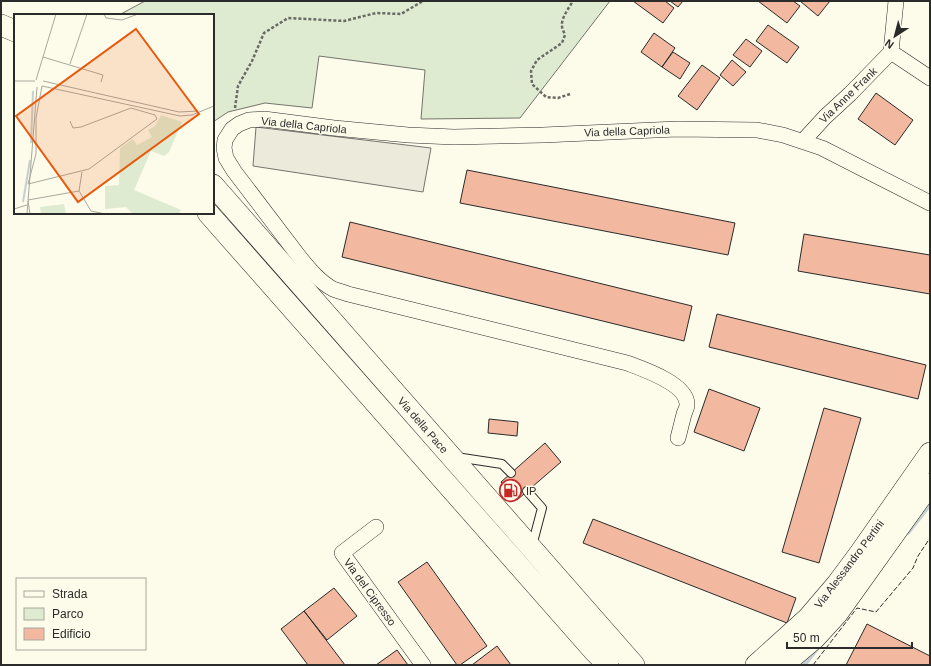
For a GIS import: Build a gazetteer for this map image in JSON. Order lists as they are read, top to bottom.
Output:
{
  "streets": {
    "street": [
      "Via Anne Frank",
      "Via della Capriola",
      "Via della Pace",
      "Via Alessandro Pertini",
      "Via del Cipresso"
    ]
  },
  "crossings": [
    ["Via Anne Frank", "Via della Capriola"]
  ],
  "places": {
    "fuel station": ["IP"]
  },
  "legend": ["Strada", "Parco", "Edificio"],
  "scale_bar": "50 m",
  "north": "bottom left"
}
